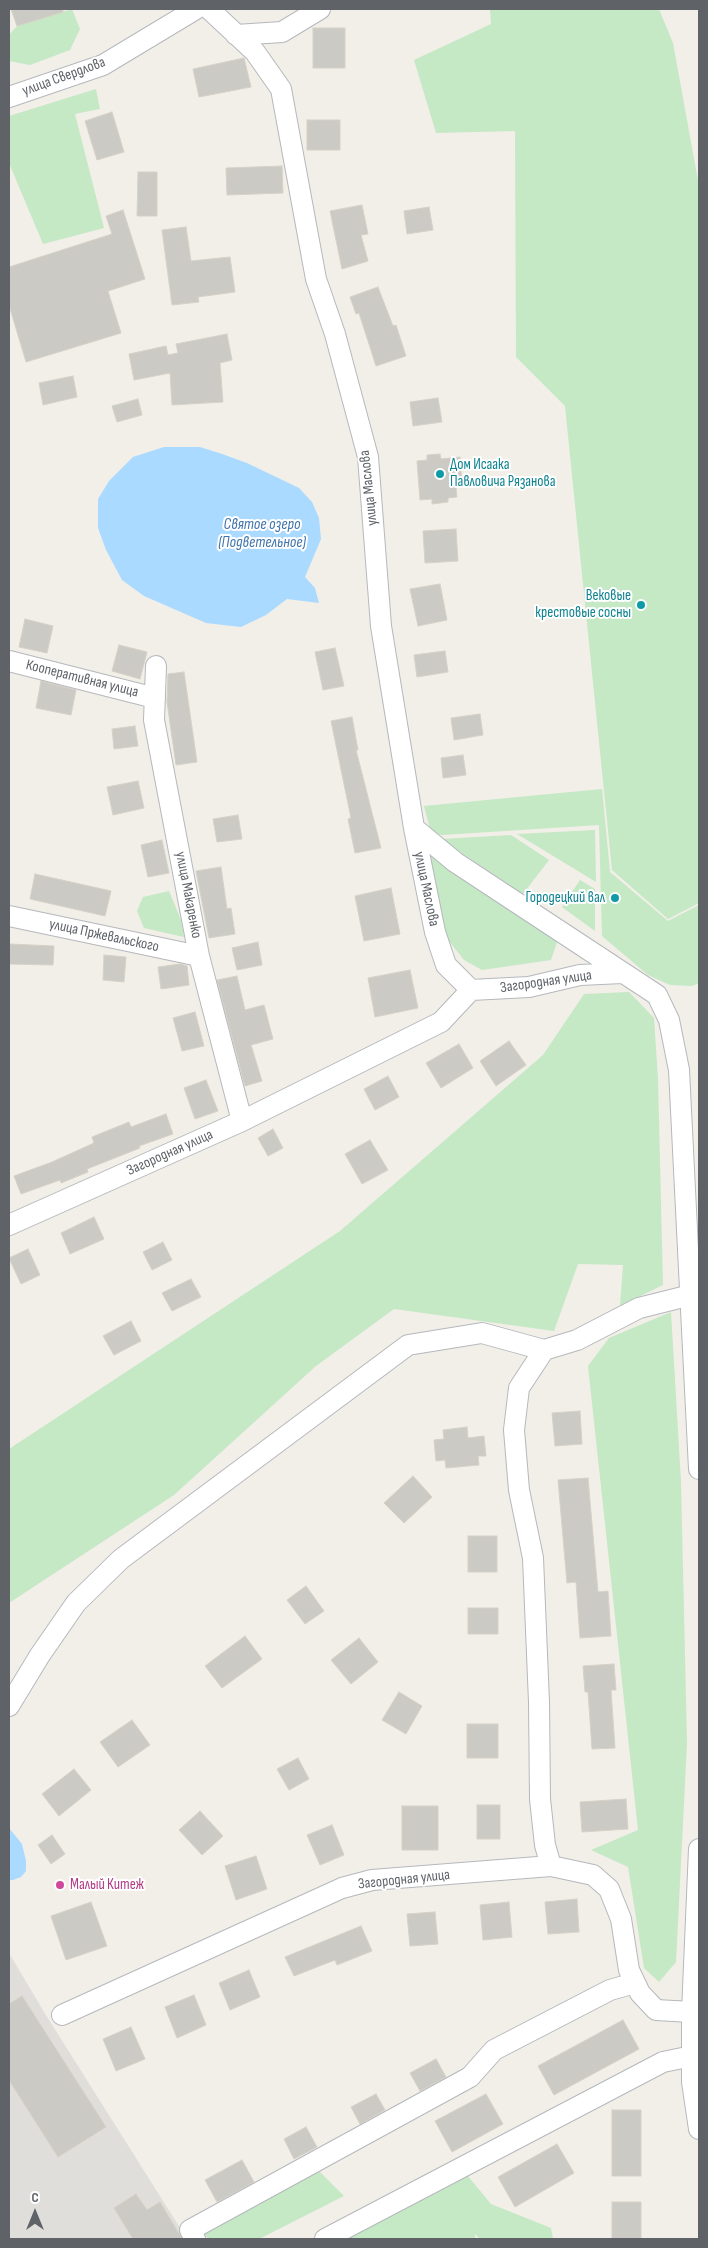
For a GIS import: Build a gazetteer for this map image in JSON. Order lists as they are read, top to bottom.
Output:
{
  "streets": {
    "street": [
      "улица Свердлова",
      "улица Маслова",
      "Кооперативная улица",
      "улица Макаренко",
      "улица Пржевальского",
      "Загородная улица"
    ]
  },
  "crossings": [
    ["улица Маслова", "Загородная улица"],
    ["Кооперативная улица", "улица Макаренко"],
    ["улица Макаренко", "улица Пржевальского"],
    ["улица Макаренко", "Загородная улица"]
  ],
  "water": ["Святое озеро (Подветельное)"],
  "places": [
    "Дом Исаака Павловича Рязанова",
    "Вековые крестовые сосны",
    "Городецкий вал",
    "Малый Китеж"
  ],
  "north": "top"
}
